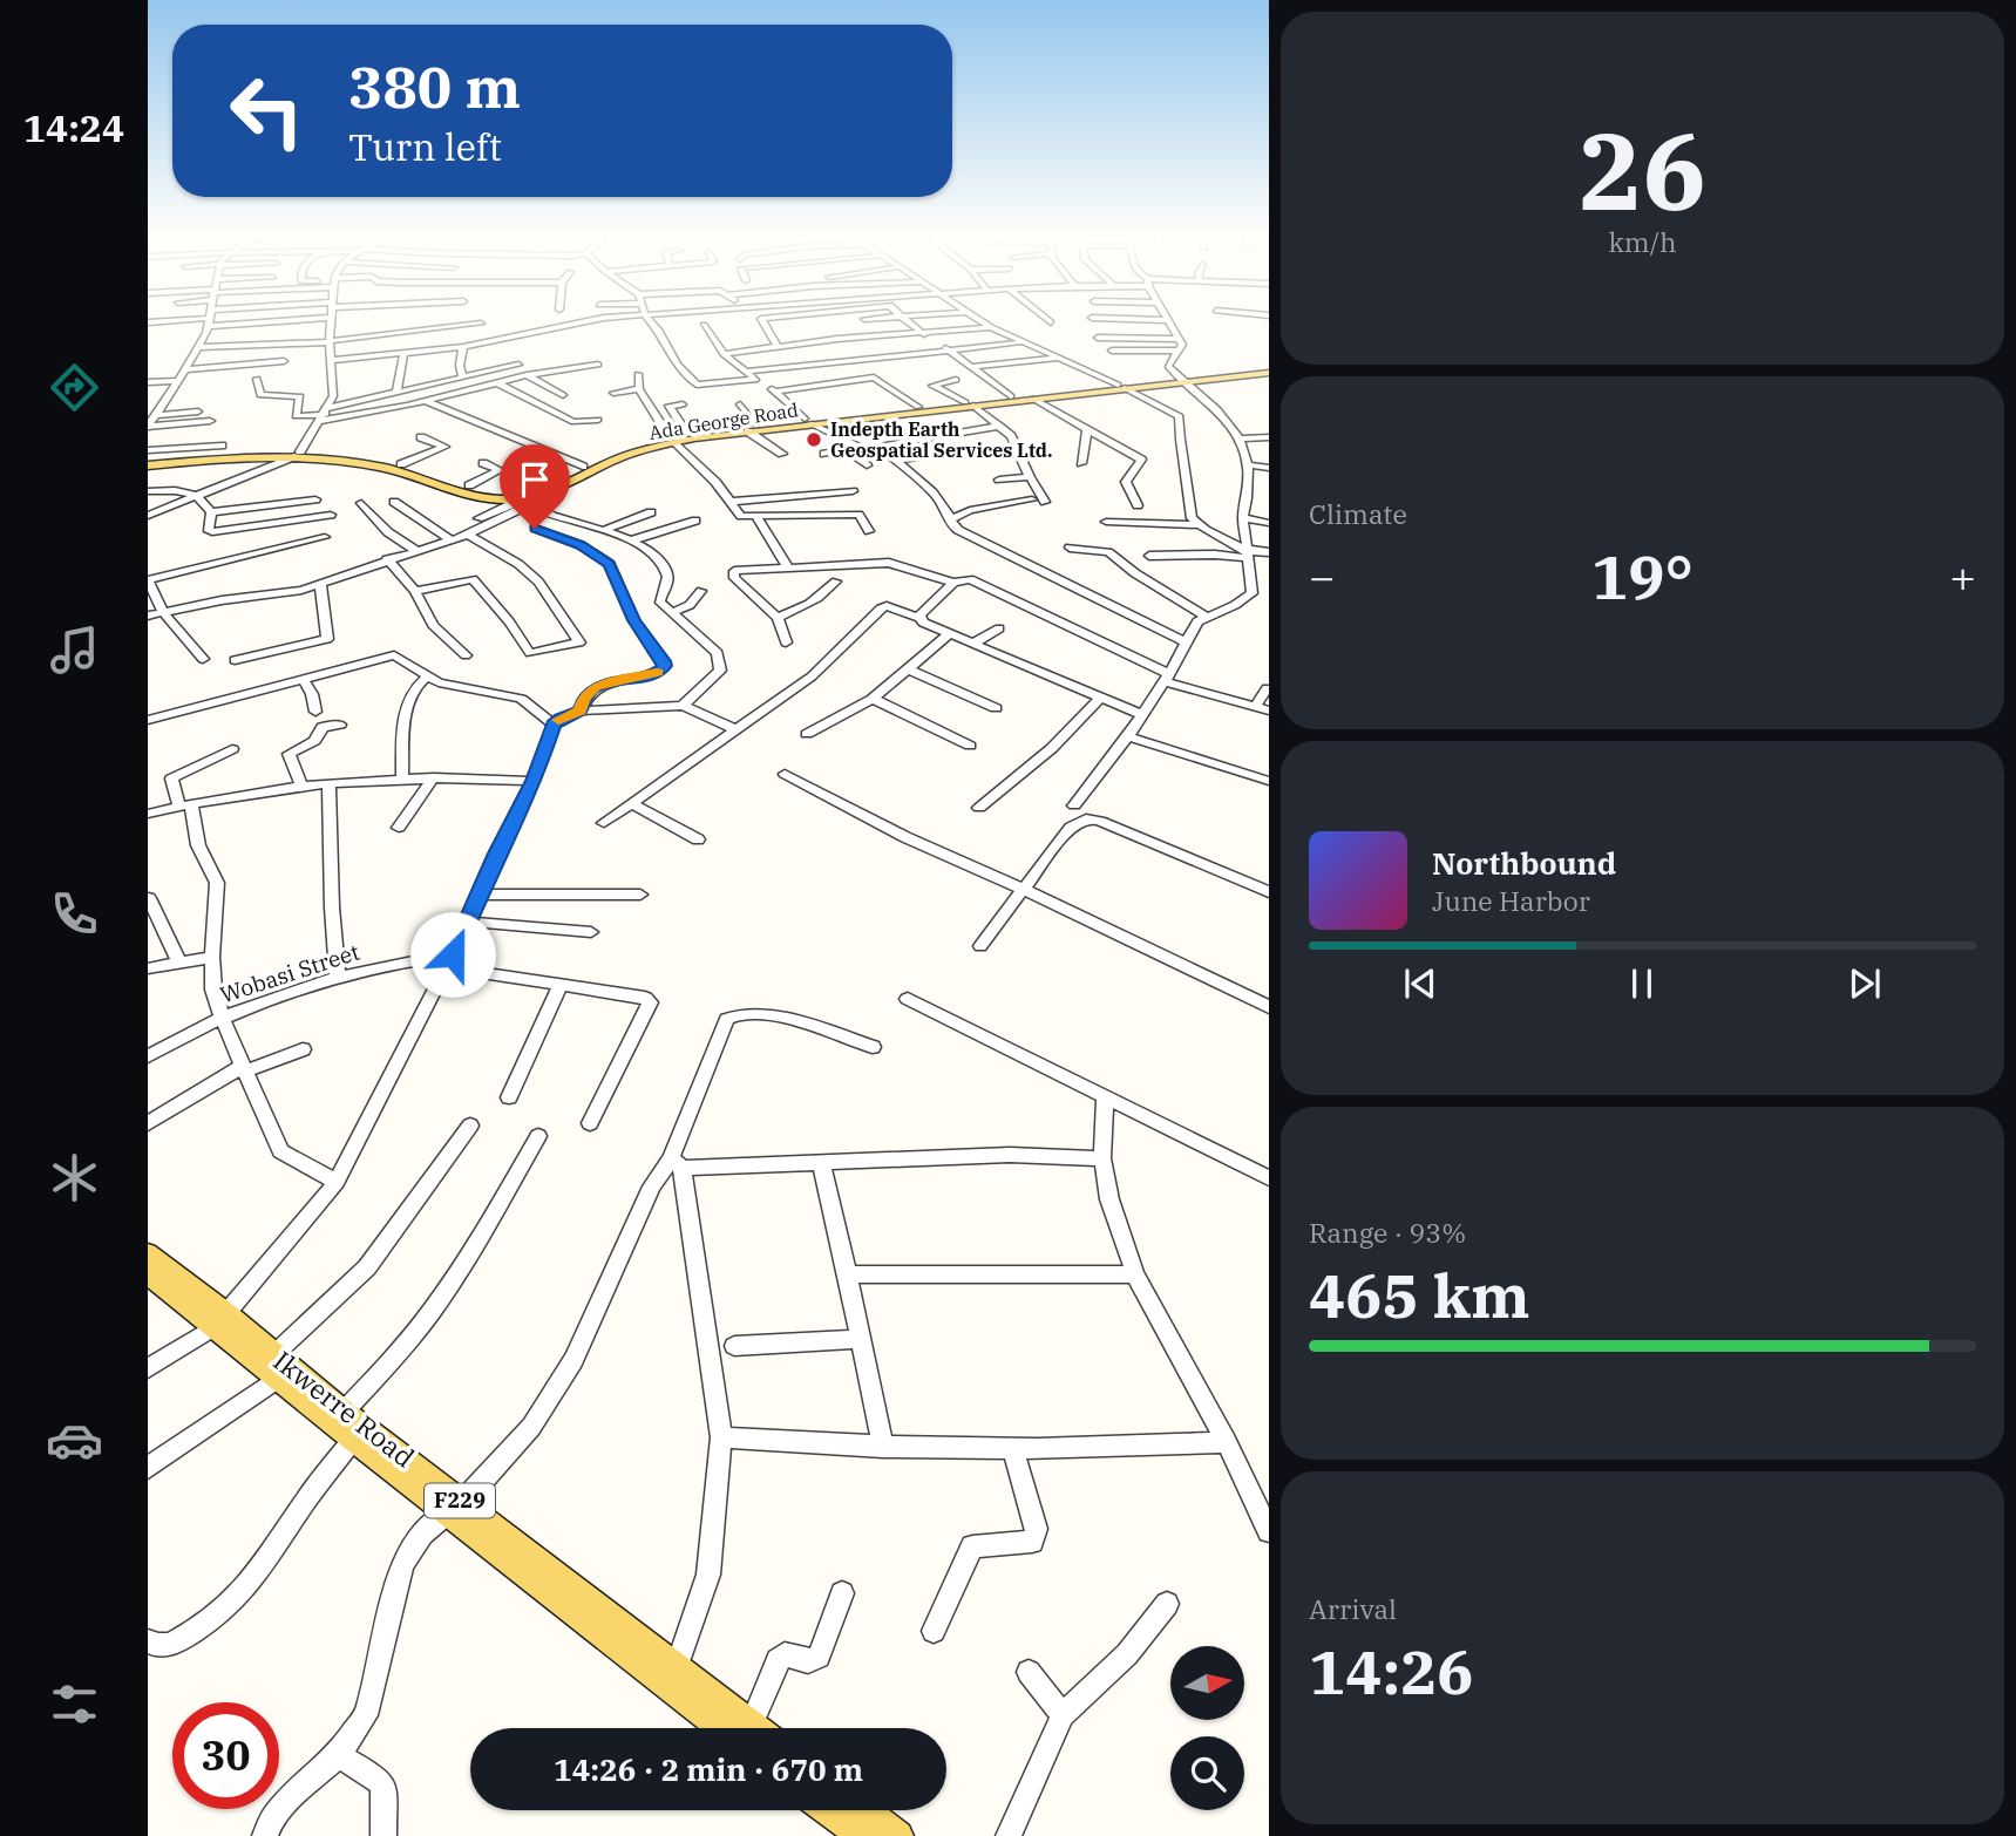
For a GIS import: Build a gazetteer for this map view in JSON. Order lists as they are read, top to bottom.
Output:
{
  "streets": {
    "main road": ["Ada George Road", "Ikwerre Road", "F229"],
    "street": ["Wobasi Street"]
  },
  "places": ["Indepth Earth Geospatial Services Ltd."],
  "north": "right",
  "page": {
    "tabs": "14:24",
    "tile": [
      ["26", "km/h"],
      "Climate",
      ["Range · 93%", "465 km"],
      ["Arrival", "14:26"]
    ],
    "turn": ["380 m", "Turn left"],
    "heat": ["−", "19°", "+"],
    "song": ["Northbound", "June Harbor"],
    "limit": "30",
    "trip": "14:26 · 2 min · 670 m"
  }
}
